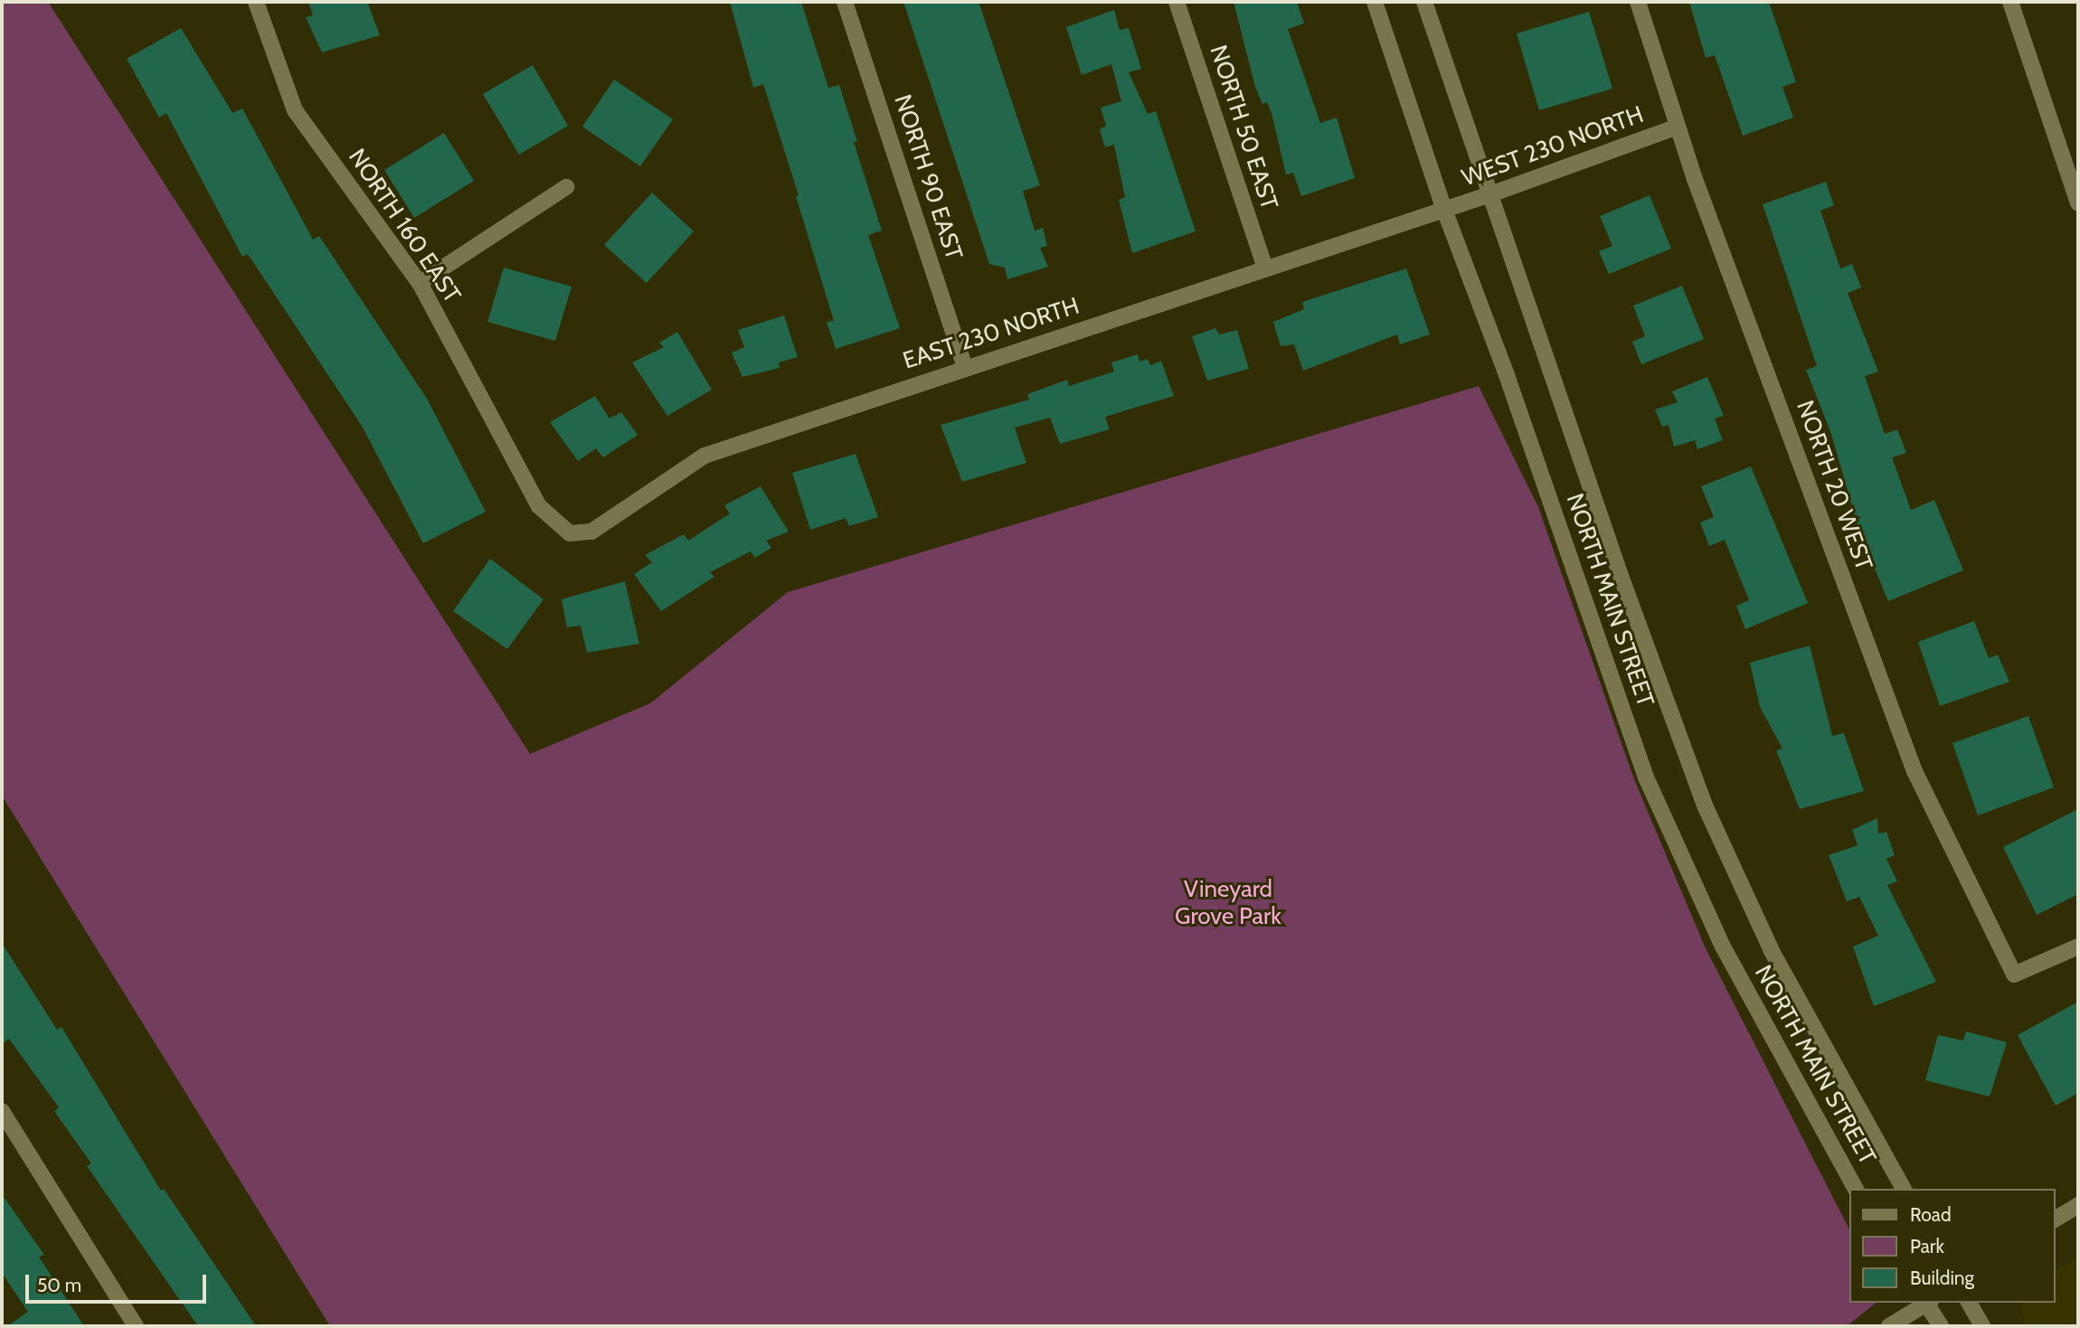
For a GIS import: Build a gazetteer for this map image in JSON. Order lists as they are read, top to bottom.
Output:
{
  "streets": {
    "street": [
      "NORTH 50 EAST",
      "WEST 230 NORTH",
      "NORTH 90 EAST",
      "NORTH 160 EAST",
      "EAST 230 NORTH",
      "NORTH 20 WEST",
      "NORTH MAIN STREET"
    ]
  },
  "crossings": [
    ["NORTH 50 EAST", "EAST 230 NORTH"],
    ["WEST 230 NORTH", "EAST 230 NORTH"],
    ["WEST 230 NORTH", "NORTH 20 WEST"],
    ["WEST 230 NORTH", "NORTH MAIN STREET"],
    ["NORTH 90 EAST", "EAST 230 NORTH"],
    ["NORTH 160 EAST", "EAST 230 NORTH"],
    ["EAST 230 NORTH", "NORTH MAIN STREET"]
  ],
  "parks": ["Vineyard Grove Park"],
  "legend": ["Road", "Park", "Building"],
  "scale_bar": "50 m"
}
